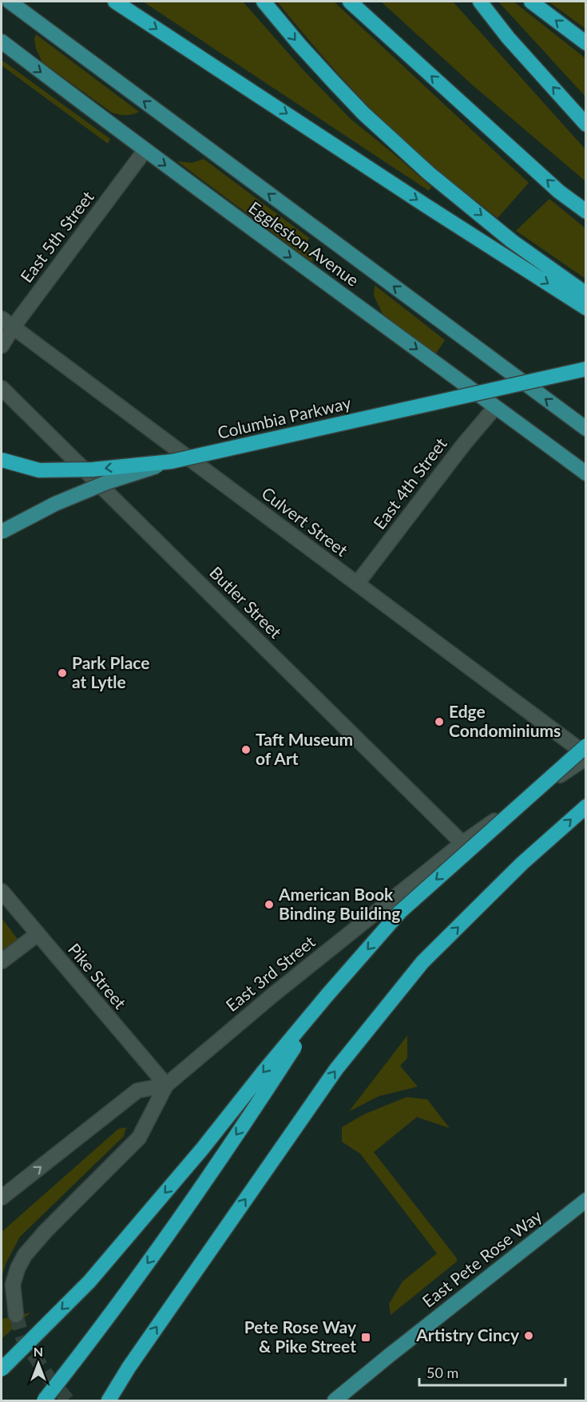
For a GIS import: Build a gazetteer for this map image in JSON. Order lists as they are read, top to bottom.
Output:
{
  "streets": {
    "highway": ["Columbia Parkway"],
    "main road": ["Eggleston Avenue", "East Pete Rose Way"],
    "street": [
      "East 5th Street",
      "East 4th Street",
      "Culvert Street",
      "Butler Street",
      "East 3rd Street",
      "Pike Street"
    ]
  },
  "crossings": [
    ["East 5th Street", "Eggleston Avenue"],
    ["East 5th Street", "Culvert Street"],
    ["Eggleston Avenue", "East 4th Street"],
    ["East 4th Street", "Culvert Street"],
    ["Culvert Street", "East 3rd Street"],
    ["Butler Street", "East 3rd Street"],
    ["East 3rd Street", "Pike Street"]
  ],
  "places": {
    "other": [
      "Park Place at Lytle",
      "Edge Condominiums",
      "Taft Museum of Art",
      "American Book Binding Building",
      "Artistry Cincy"
    ],
    "transit": ["Pete Rose Way & Pike Street"]
  },
  "scale_bar": "50 m",
  "north": "top"
}
